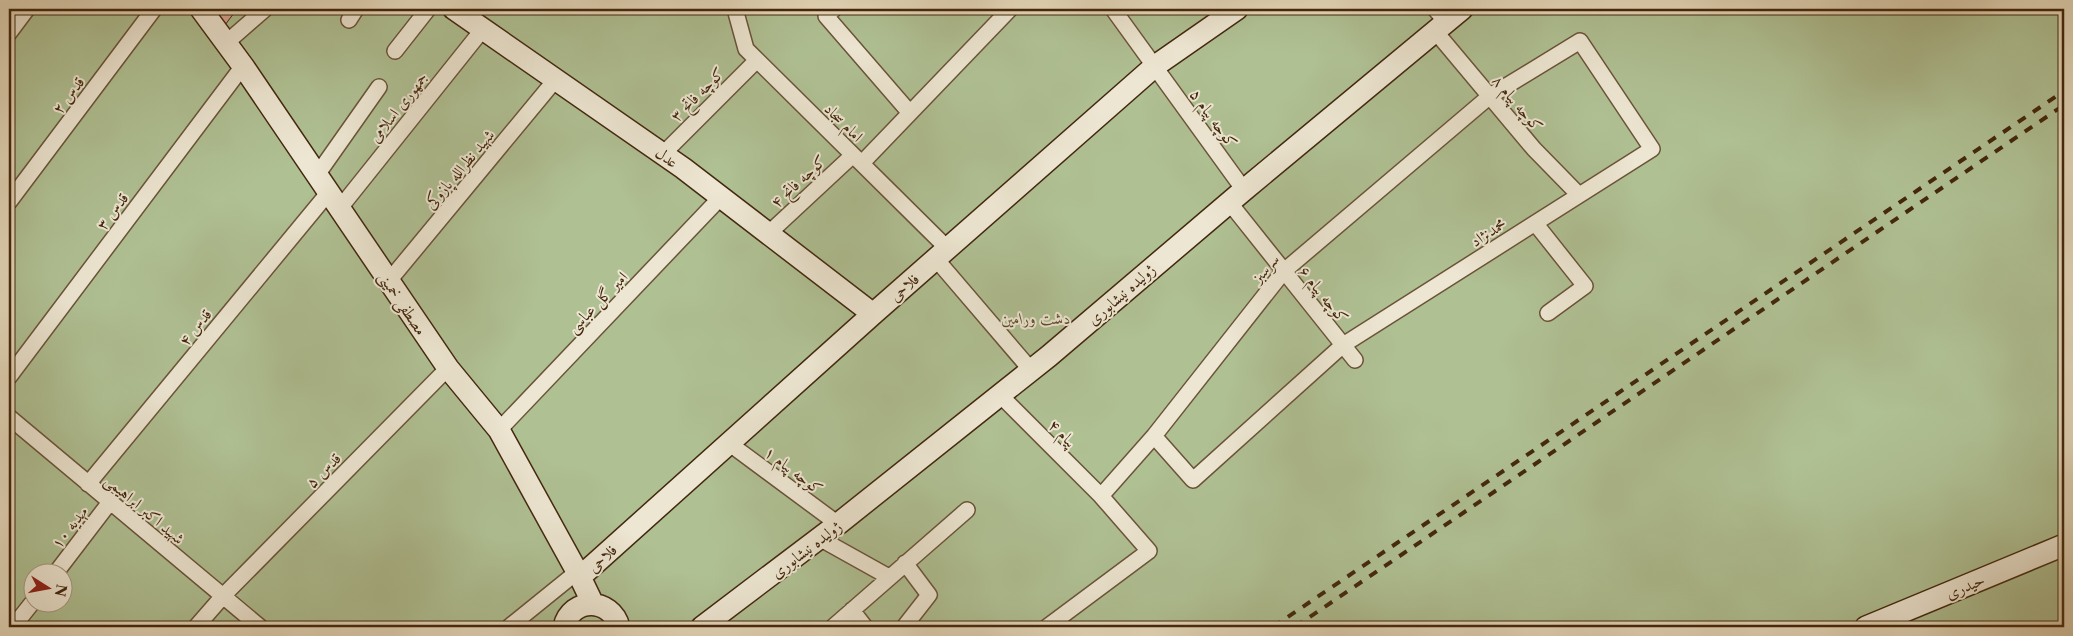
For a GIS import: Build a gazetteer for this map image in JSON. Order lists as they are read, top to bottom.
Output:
{
  "streets": {
    "main road": [
      "عدل",
      "فلاحی",
      "ژولیده نیشابوری",
      "مصطفی خمینی",
      "حیدری"
    ],
    "street": [
      "کوچه فاتح ۳",
      "قدس ۲",
      "کوچه پیام ۸",
      "جمهوری اسلامی",
      "کوچه پیام ۵",
      "امام سجاد",
      "شهید نظرالله پازوکی",
      "کوچه فاتح ۴",
      "قدس ۳",
      "محمدنژاد",
      "سرسبز",
      "کوچه پیام ۶",
      "امیر گل عباسی",
      "قدس ۴",
      "پیام ۴",
      "قدس ۵",
      "کوچه پیام ۱",
      "شهید اکبر ابراهیمی",
      "مهدیه ۱۰"
    ]
  },
  "crossings": [
    ["کوچه فاتح ۳", "امام سجاد"],
    ["کوچه فاتح ۳", "عدل"],
    ["کوچه پیام ۸", "محمدنژاد"],
    ["کوچه پیام ۸", "سرسبز"],
    ["کوچه پیام ۸", "ژولیده نیشابوری"],
    ["جمهوری اسلامی", "عدل"],
    ["جمهوری اسلامی", "مصطفی خمینی"],
    ["جمهوری اسلامی", "قدس ۴"],
    ["کوچه پیام ۵", "فلاحی"],
    ["کوچه پیام ۵", "ژولیده نیشابوری"],
    ["کوچه پیام ۵", "کوچه پیام ۶"],
    ["امام سجاد", "کوچه فاتح ۴"],
    ["امام سجاد", "فلاحی"],
    ["امام سجاد", "ژولیده نیشابوری"],
    ["عدل", "شهید نظرالله پازوکی"],
    ["عدل", "کوچه فاتح ۴"],
    ["عدل", "فلاحی"],
    ["عدل", "امیر گل عباسی"],
    ["شهید نظرالله پازوکی", "مصطفی خمینی"],
    ["قدس ۳", "مصطفی خمینی"],
    ["محمدنژاد", "سرسبز"],
    ["محمدنژاد", "کوچه پیام ۶"],
    ["سرسبز", "کوچه پیام ۶"],
    ["سرسبز", "پیام ۴"],
    ["فلاحی", "مصطفی خمینی"],
    ["فلاحی", "کوچه پیام ۱"],
    ["ژولیده نیشابوری", "کوچه پیام ۶"],
    ["ژولیده نیشابوری", "پیام ۴"],
    ["ژولیده نیشابوری", "کوچه پیام ۱"],
    ["امیر گل عباسی", "مصطفی خمینی"],
    ["مصطفی خمینی", "قدس ۴"],
    ["مصطفی خمینی", "قدس ۵"],
    ["قدس ۴", "شهید اکبر ابراهیمی"],
    ["قدس ۵", "شهید اکبر ابراهیمی"],
    ["شهید اکبر ابراهیمی", "مهدیه ۱۰"]
  ],
  "parks": ["دشت ورامین"],
  "north": "right"
}
